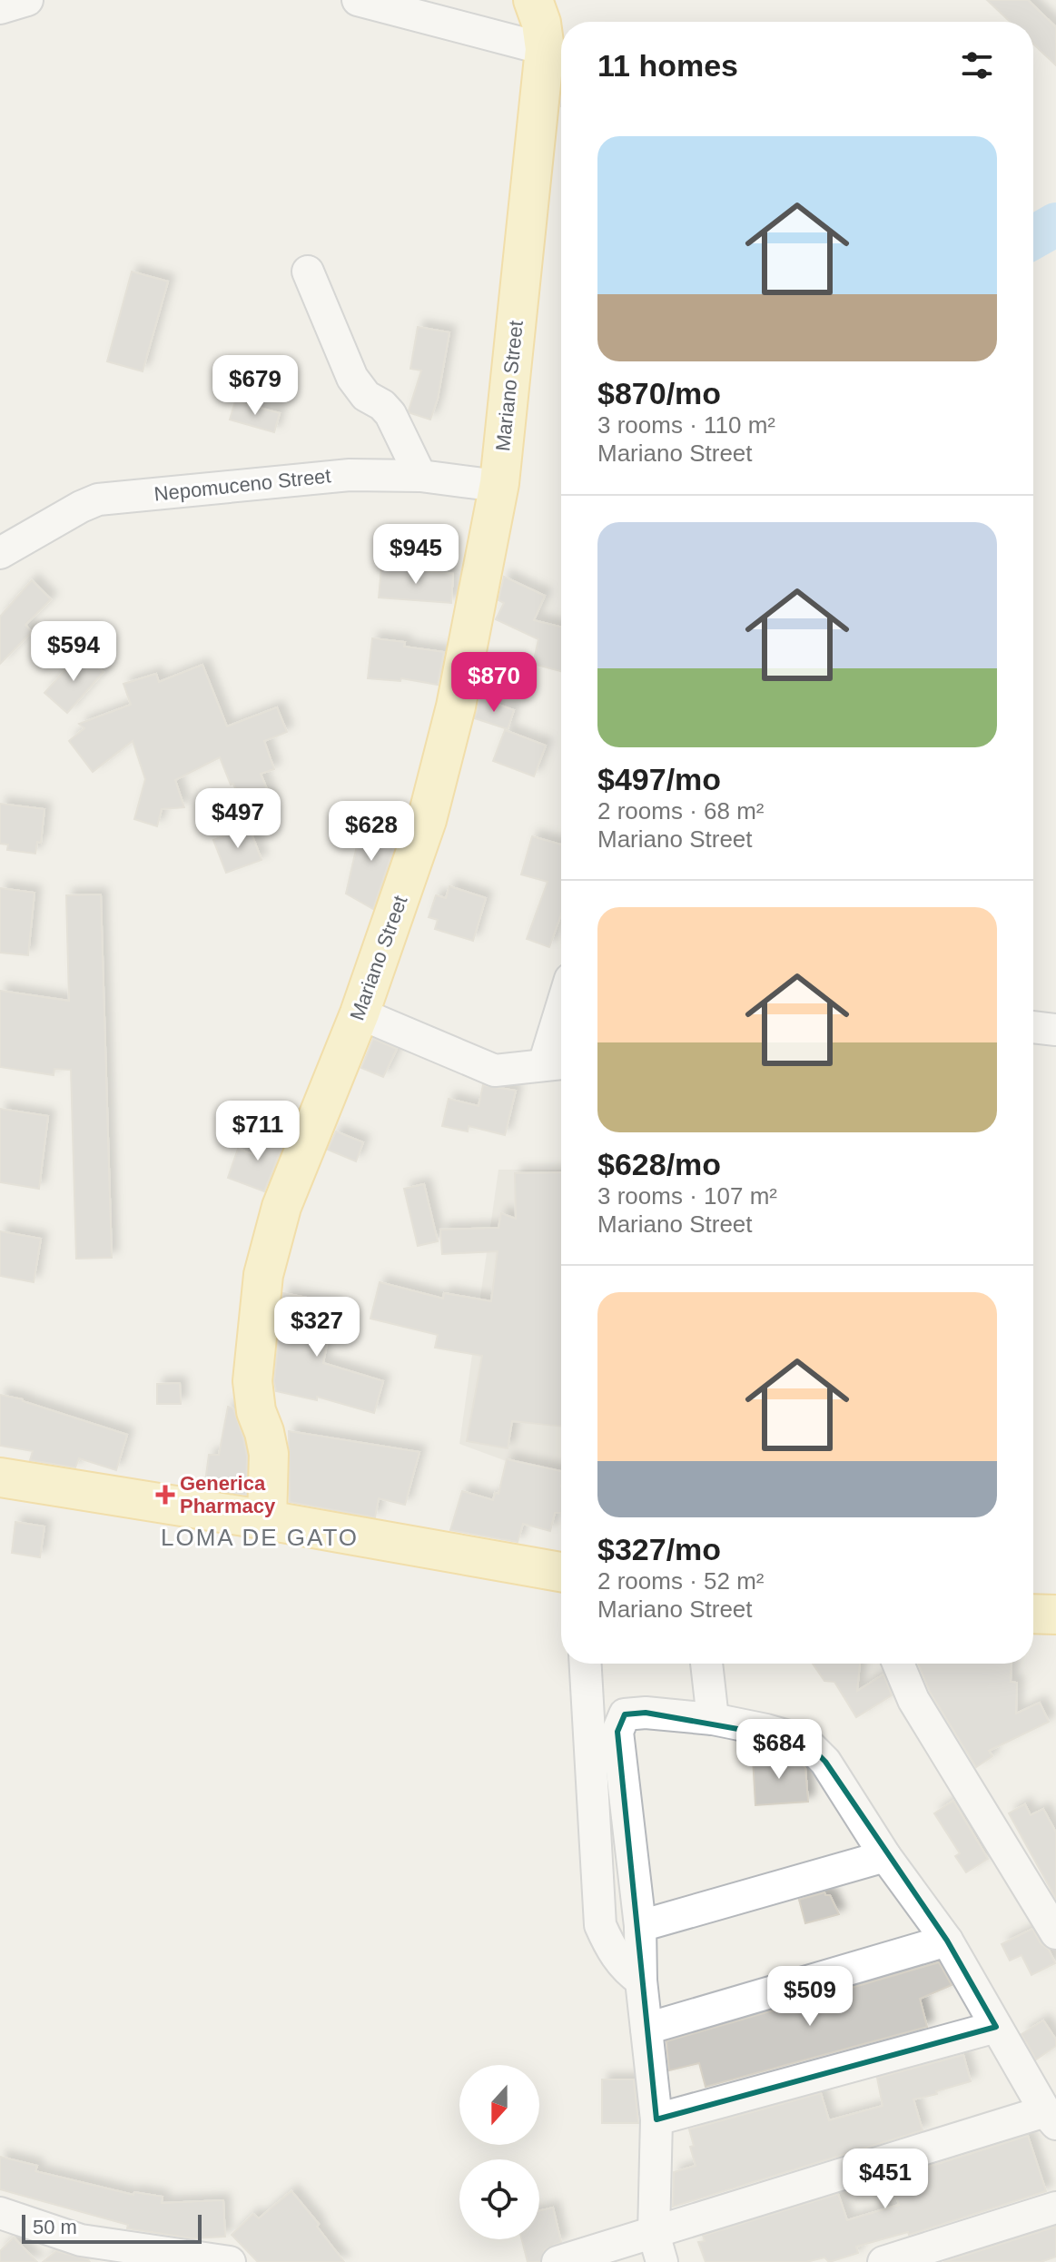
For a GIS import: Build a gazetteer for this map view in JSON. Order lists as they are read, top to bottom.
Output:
{
  "streets": {
    "main road": ["Mariano Street"],
    "street": ["Nepomuceno Street"]
  },
  "crossings": [
    ["Mariano Street", "Nepomuceno Street"]
  ],
  "districts": ["LOMA DE GATO"],
  "places": {
    "health": ["Generica Pharmacy"]
  },
  "scale_bar": "50 m",
  "north": "bottom",
  "page": {
    "heading": "11 homes",
    "list": [
      {
        "name": "$870/mo",
        "note": "3 rooms · 110 m² · Mariano Street"
      },
      {
        "name": "$497/mo",
        "note": "2 rooms · 68 m² · Mariano Street"
      },
      {
        "name": "$628/mo",
        "note": "3 rooms · 107 m² · Mariano Street"
      },
      {
        "name": "$327/mo",
        "note": "2 rooms · 52 m² · Mariano Street"
      }
    ],
    "price": [
      "$679",
      "$945",
      "$594",
      "$870",
      "$497",
      "$628",
      "$711",
      "$327",
      "$684",
      "$509",
      "$451"
    ],
    "scale": "50 m"
  }
}
